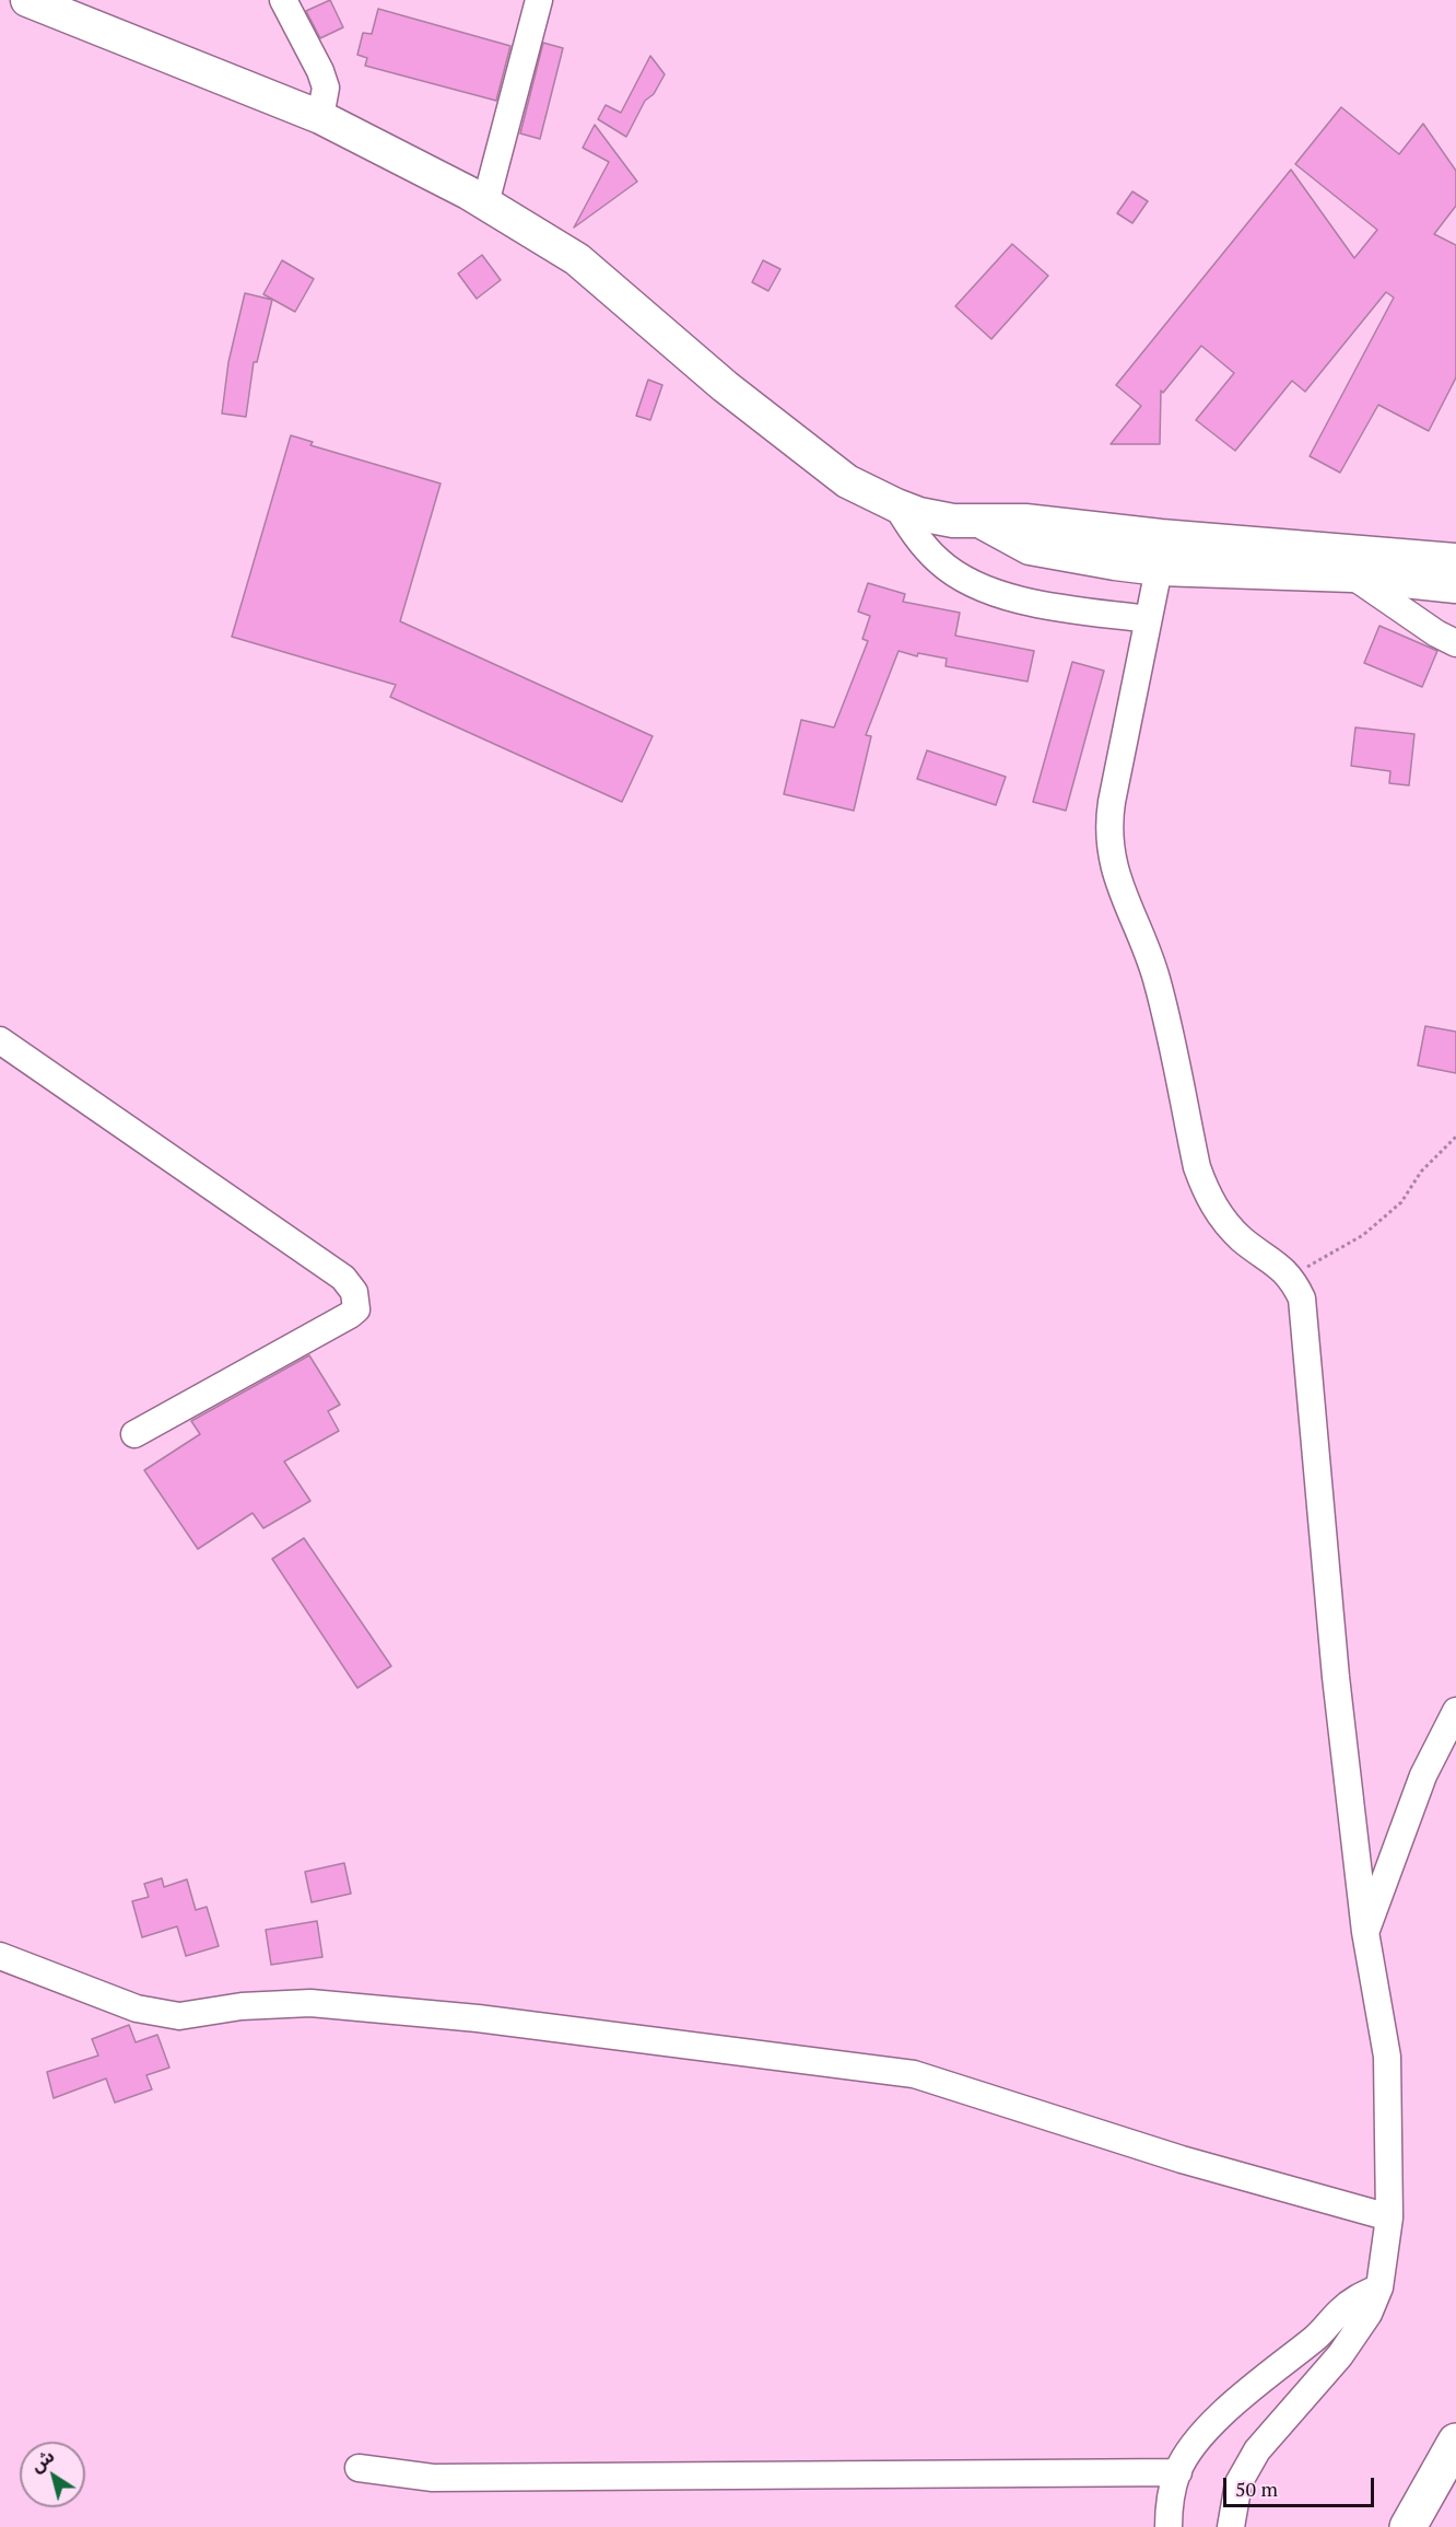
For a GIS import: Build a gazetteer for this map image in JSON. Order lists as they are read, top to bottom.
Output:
{
  "scale_bar": "50 m",
  "north": "top left"
}
